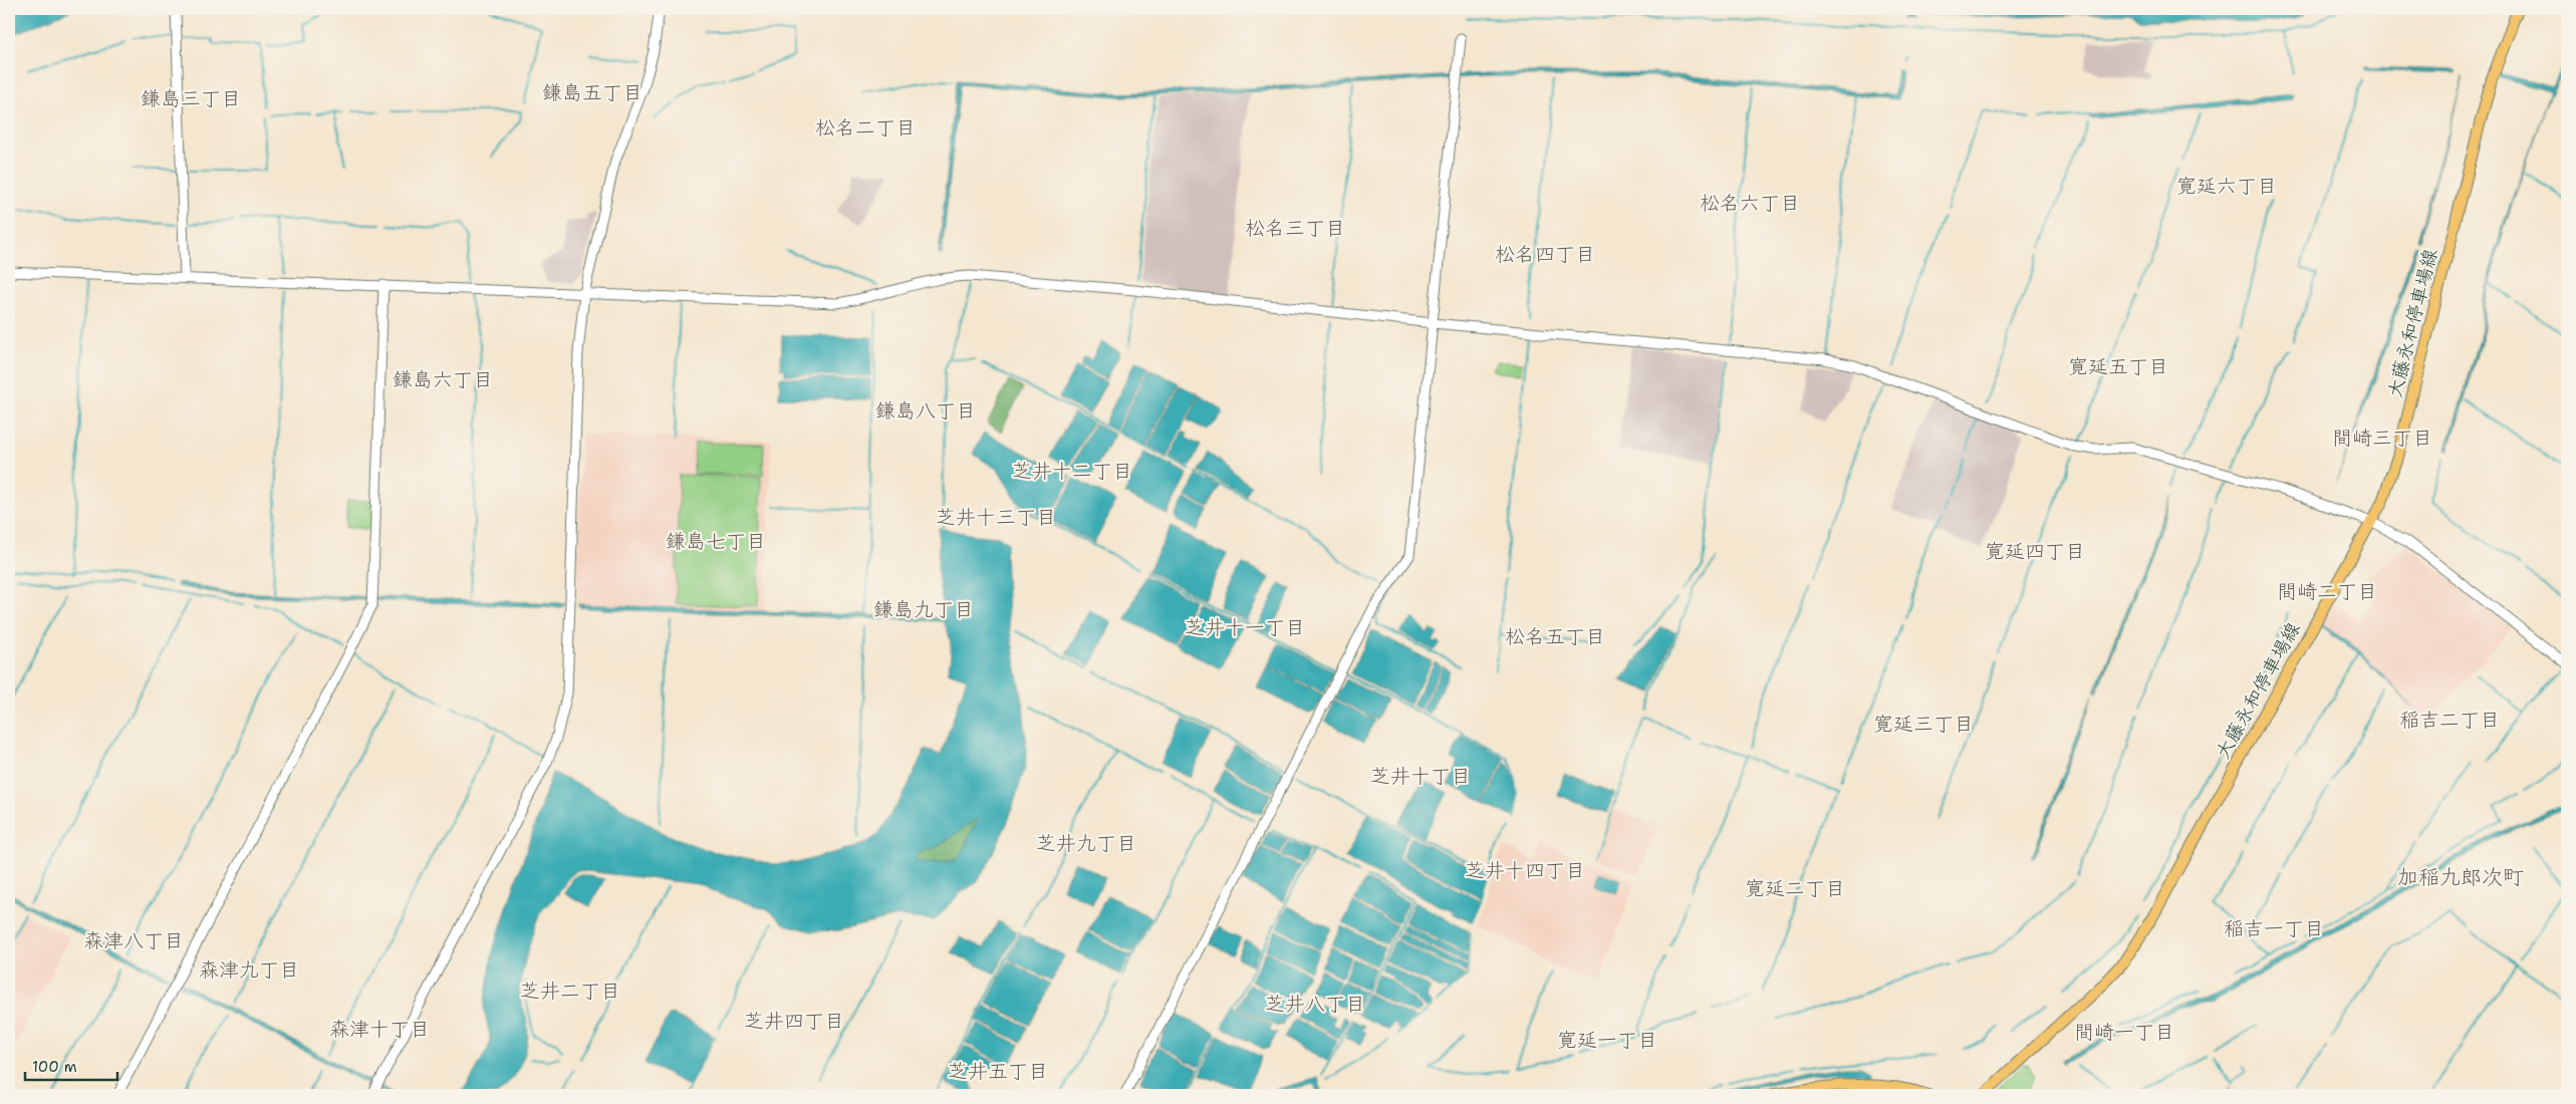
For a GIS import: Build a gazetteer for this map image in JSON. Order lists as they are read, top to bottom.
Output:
{
  "streets": {
    "main road": ["大藤永和停車場線"]
  },
  "districts": [
    "鎌島五丁目",
    "鎌島三丁目",
    "松名二丁目",
    "寛延六丁目",
    "松名六丁目",
    "松名三丁目",
    "松名四丁目",
    "寛延五丁目",
    "鎌島六丁目",
    "鎌島八丁目",
    "間崎三丁目",
    "芝井十二丁目",
    "芝井十三丁目",
    "鎌島七丁目",
    "寛延四丁目",
    "間崎二丁目",
    "鎌島九丁目",
    "芝井十一丁目",
    "松名五丁目",
    "稲吉二丁目",
    "寛延三丁目",
    "芝井十丁目",
    "芝井九丁目",
    "芝井十四丁目",
    "加稲九郎次町",
    "寛延二丁目",
    "稲吉一丁目",
    "森津八丁目",
    "森津九丁目",
    "芝井二丁目",
    "芝井八丁目",
    "芝井四丁目",
    "森津十丁目",
    "間崎一丁目",
    "寛延一丁目",
    "芝井五丁目"
  ],
  "scale_bar": "100 m"
}
